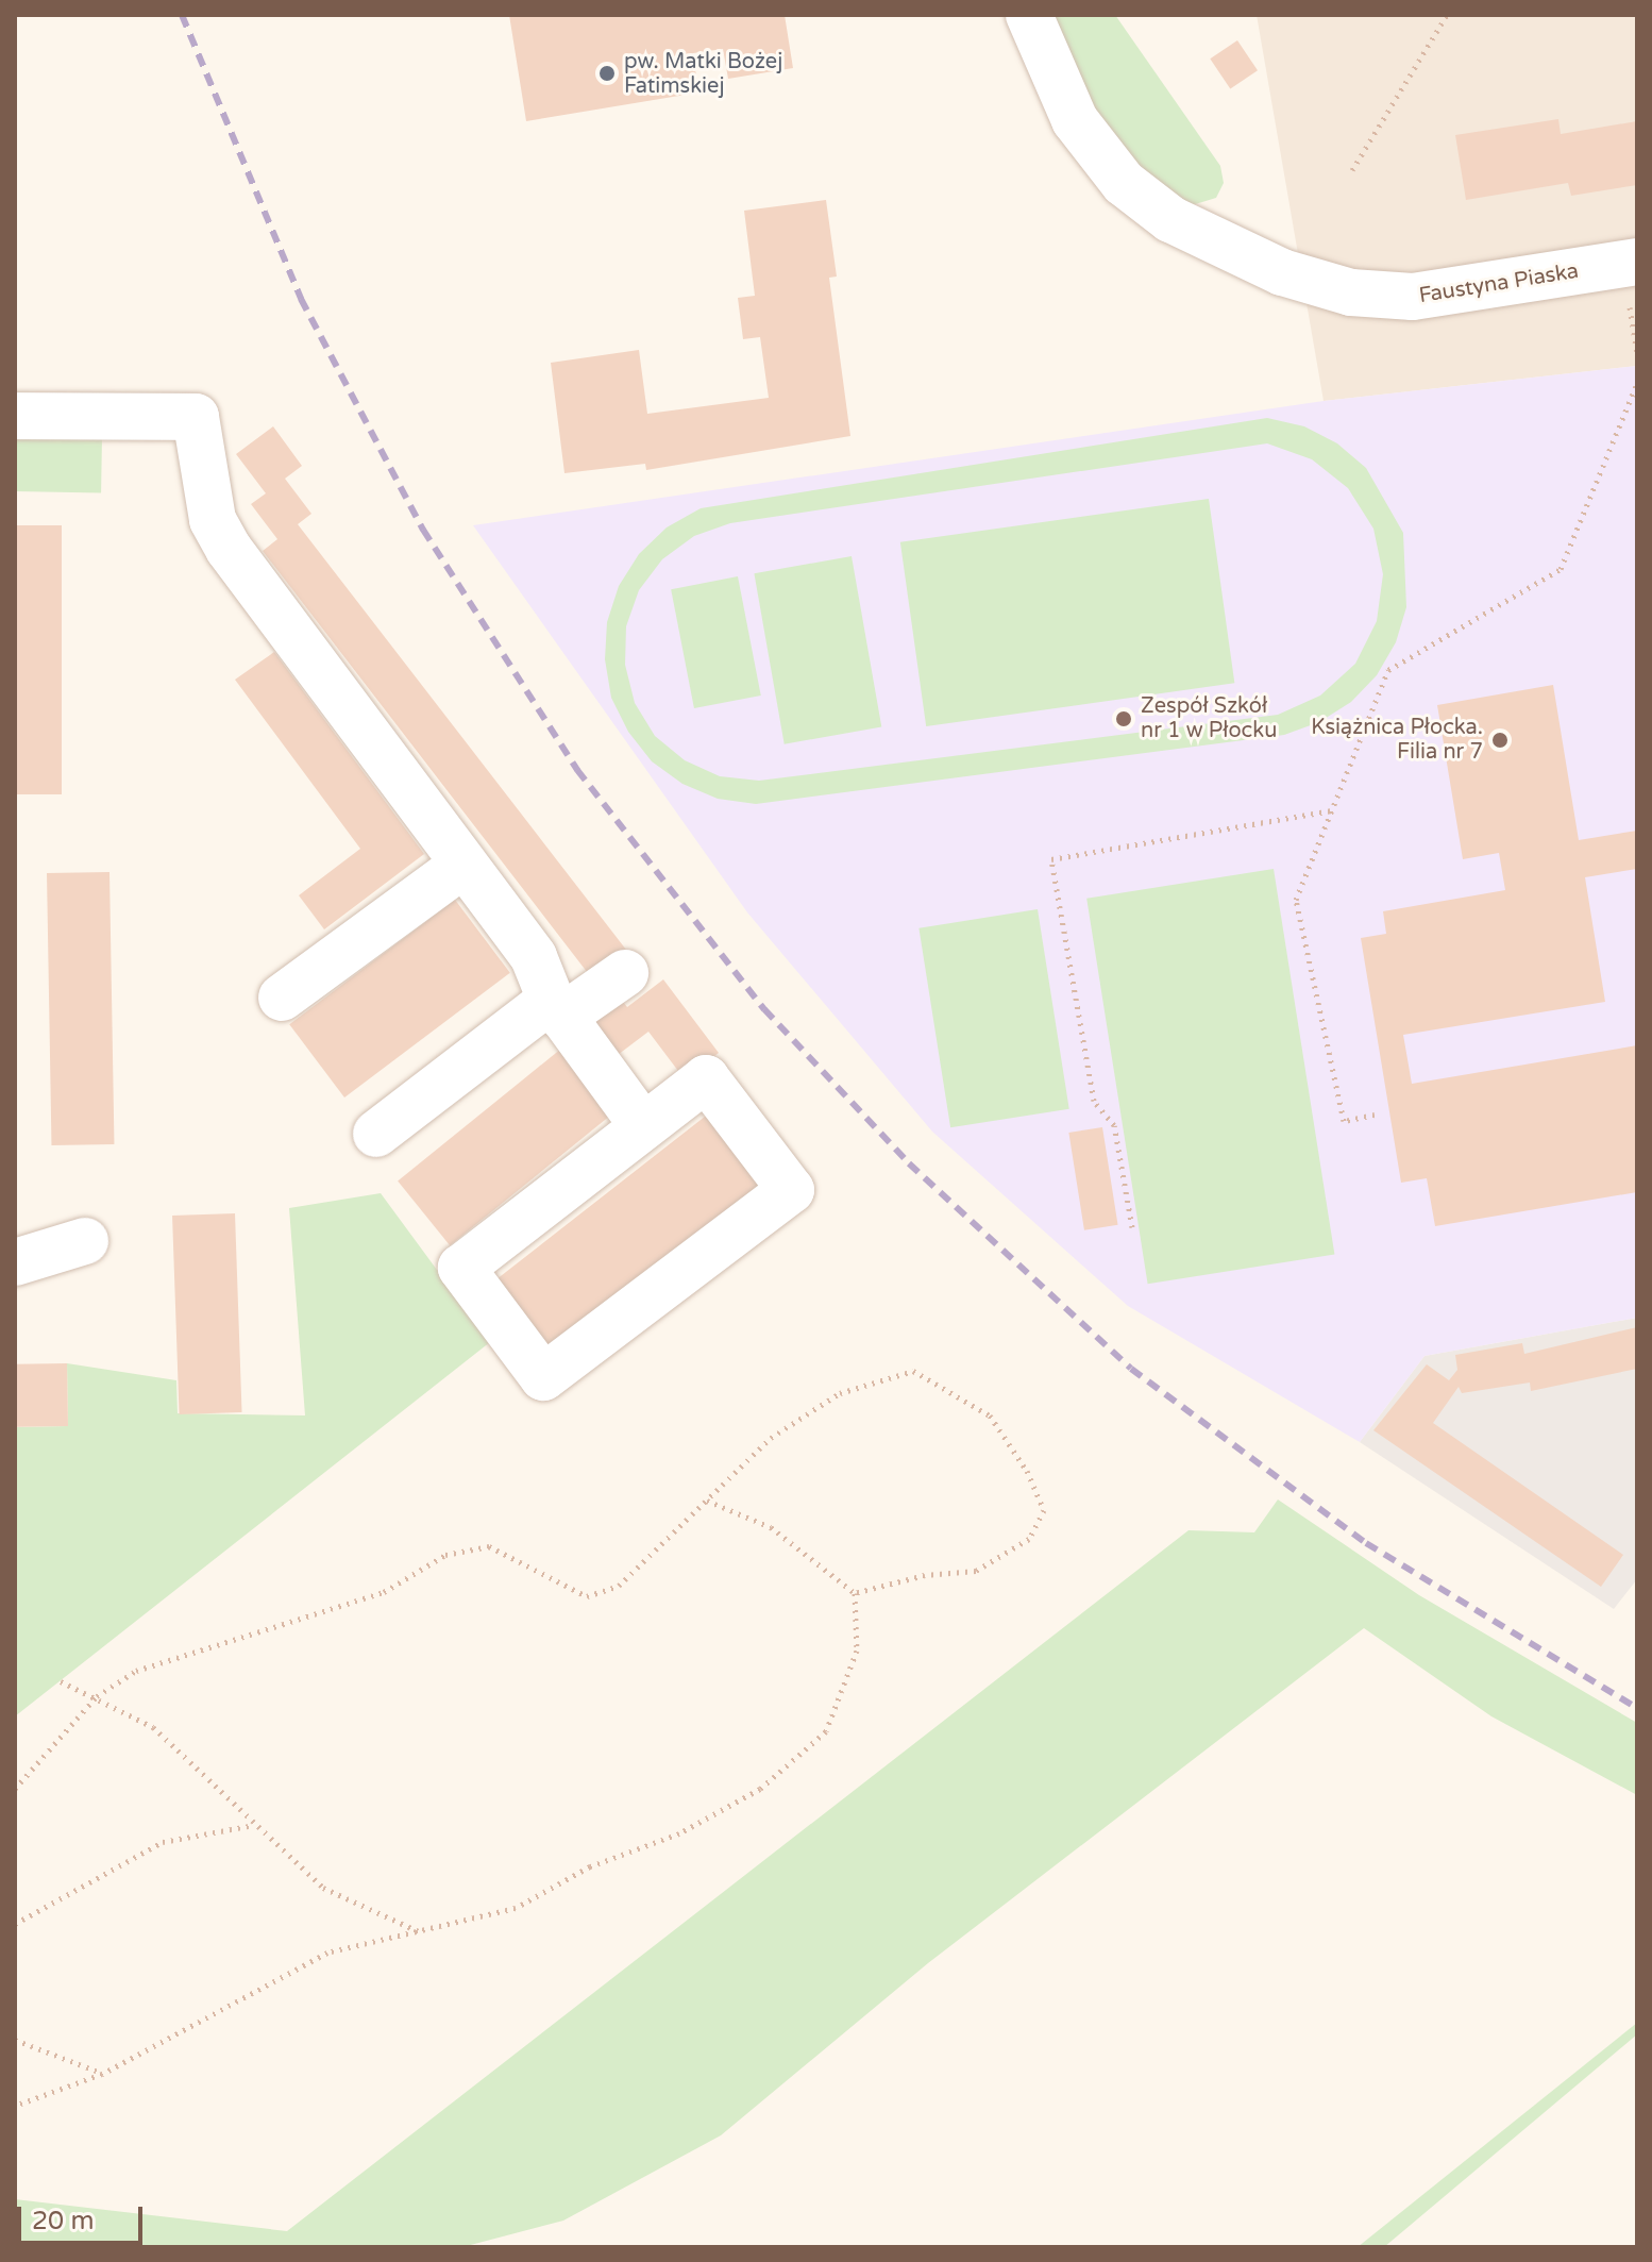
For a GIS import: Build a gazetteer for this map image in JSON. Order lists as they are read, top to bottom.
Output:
{
  "streets": {
    "street": ["Faustyna Piaska"]
  },
  "places": ["pw. Matki Bożej Fatimskiej", "Zespół Szkół nr 1 w Płocku", "Książnica Płocka. Filia nr 7"],
  "scale_bar": "20 m"
}
